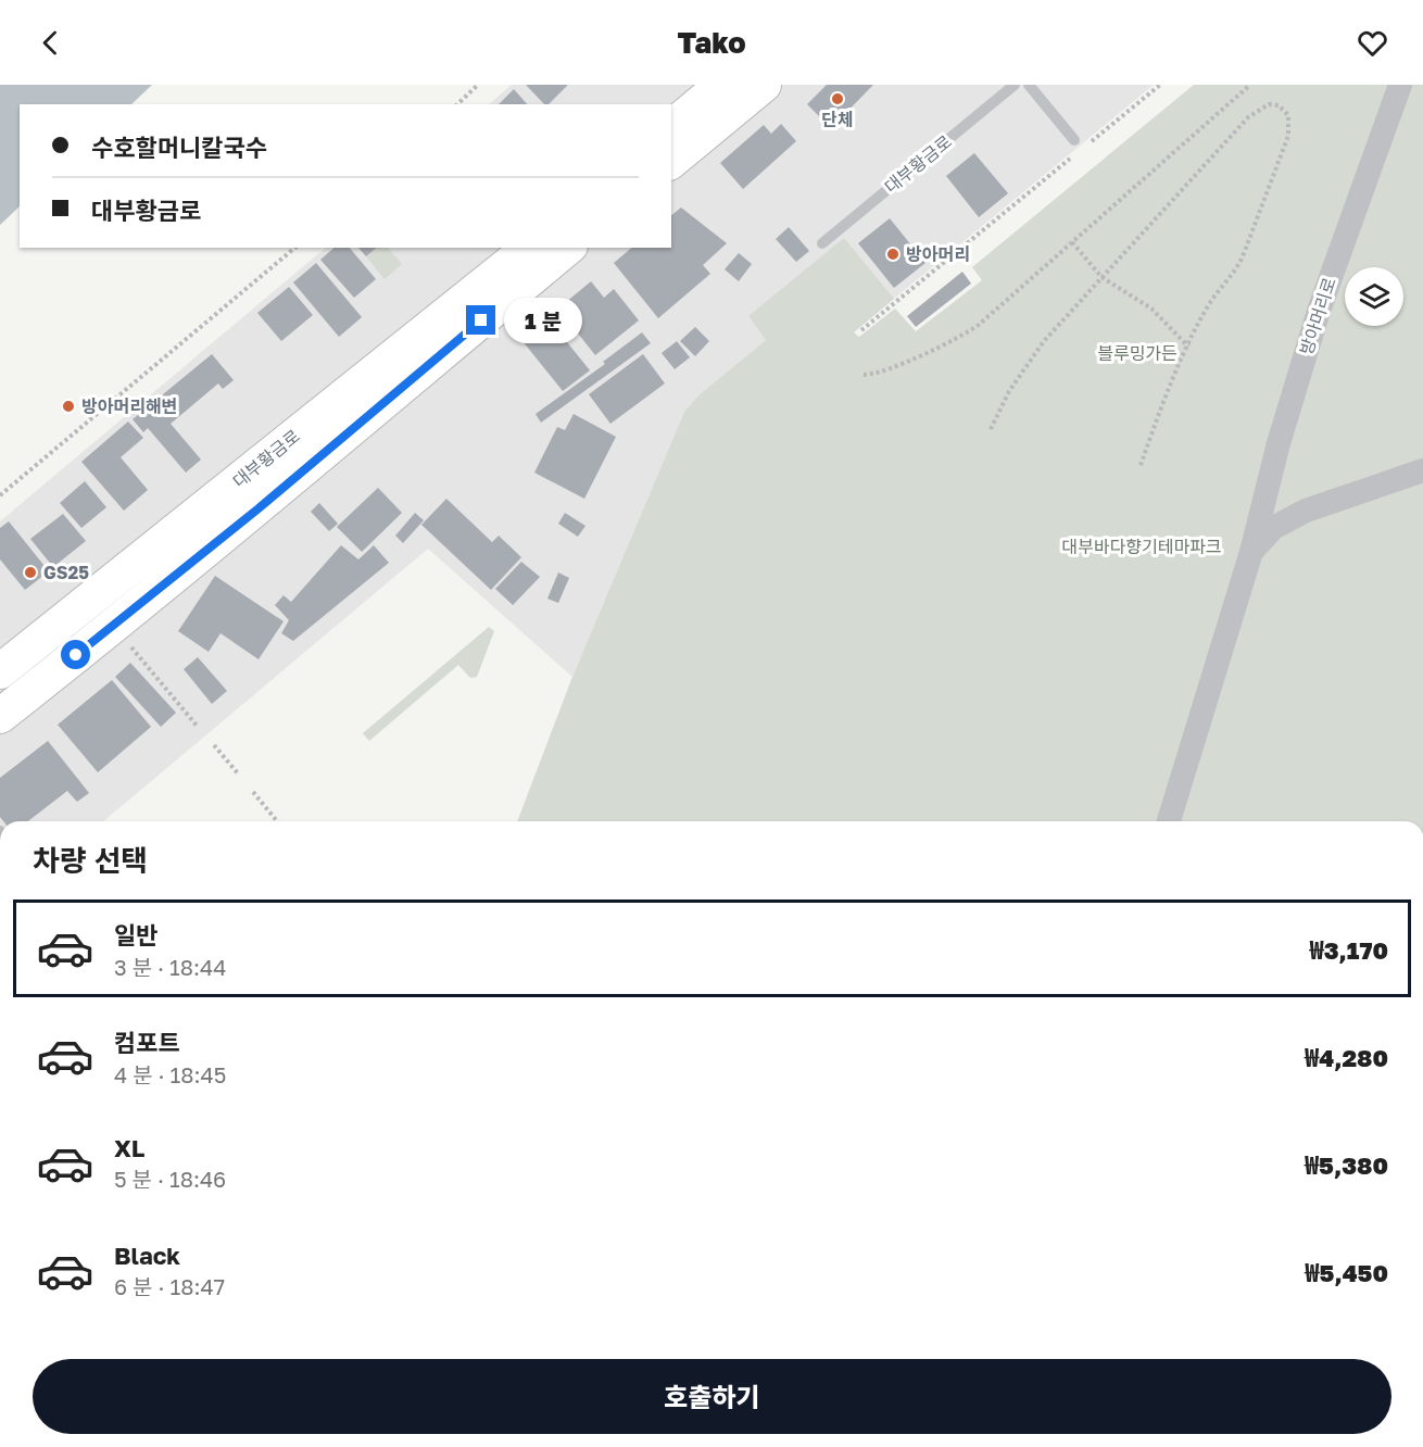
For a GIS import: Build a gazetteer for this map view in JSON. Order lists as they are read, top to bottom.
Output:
{
  "streets": {
    "main road": ["대부황금로"],
    "street": ["방아머리로"]
  },
  "parks": ["블루밍가든", "대부바다향기테마파크"],
  "places": [
    "단체",
    "방아머리",
    "방아머리해변",
    "GS25"
  ],
  "page": {
    "header": "Tako",
    "banner": ["수호할머니칼국수", "대부황금로"],
    "bubble": "1 분",
    "heading": "차량 선택",
    "list": [
      {
        "name": "일반",
        "note": "3 분 · 18:44",
        "value": "₩3,170"
      },
      {
        "name": "컴포트",
        "note": "4 분 · 18:45",
        "value": "₩4,280"
      },
      {
        "name": "XL",
        "note": "5 분 · 18:46",
        "value": "₩5,380"
      },
      {
        "name": "Black",
        "note": "6 분 · 18:47",
        "value": "₩5,450"
      }
    ],
    "buttons": "호출하기"
  }
}
